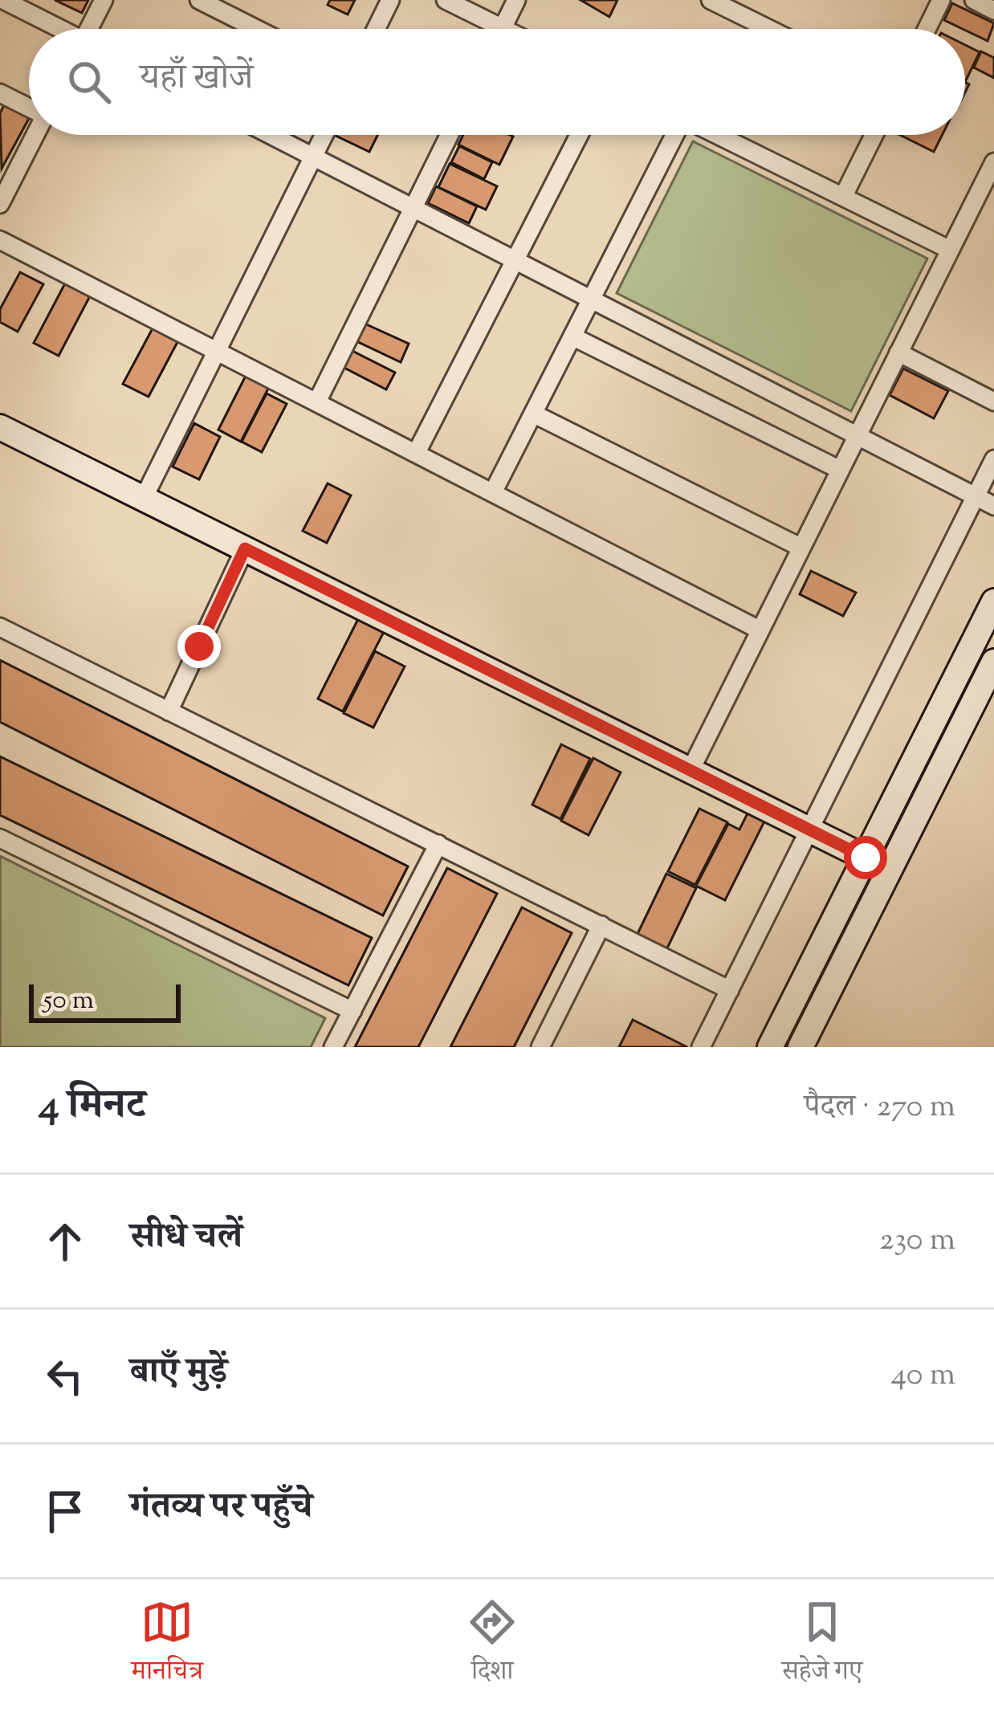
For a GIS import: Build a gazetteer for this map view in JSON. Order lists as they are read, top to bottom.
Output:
{
  "scale_bar": "50 m",
  "page": {
    "search": "यहाँ खोजें",
    "scale": "50 m",
    "heading": ["4 मिनट", "पैदल · 270 m"],
    "list": [
      ["सीधे चलें", "230 m"],
      ["बाएँ मुड़ें", "40 m"],
      "गंतव्य पर पहुँचे"
    ],
    "nav": ["मानचित्र", "दिशा", "सहेजे गए"]
  }
}
